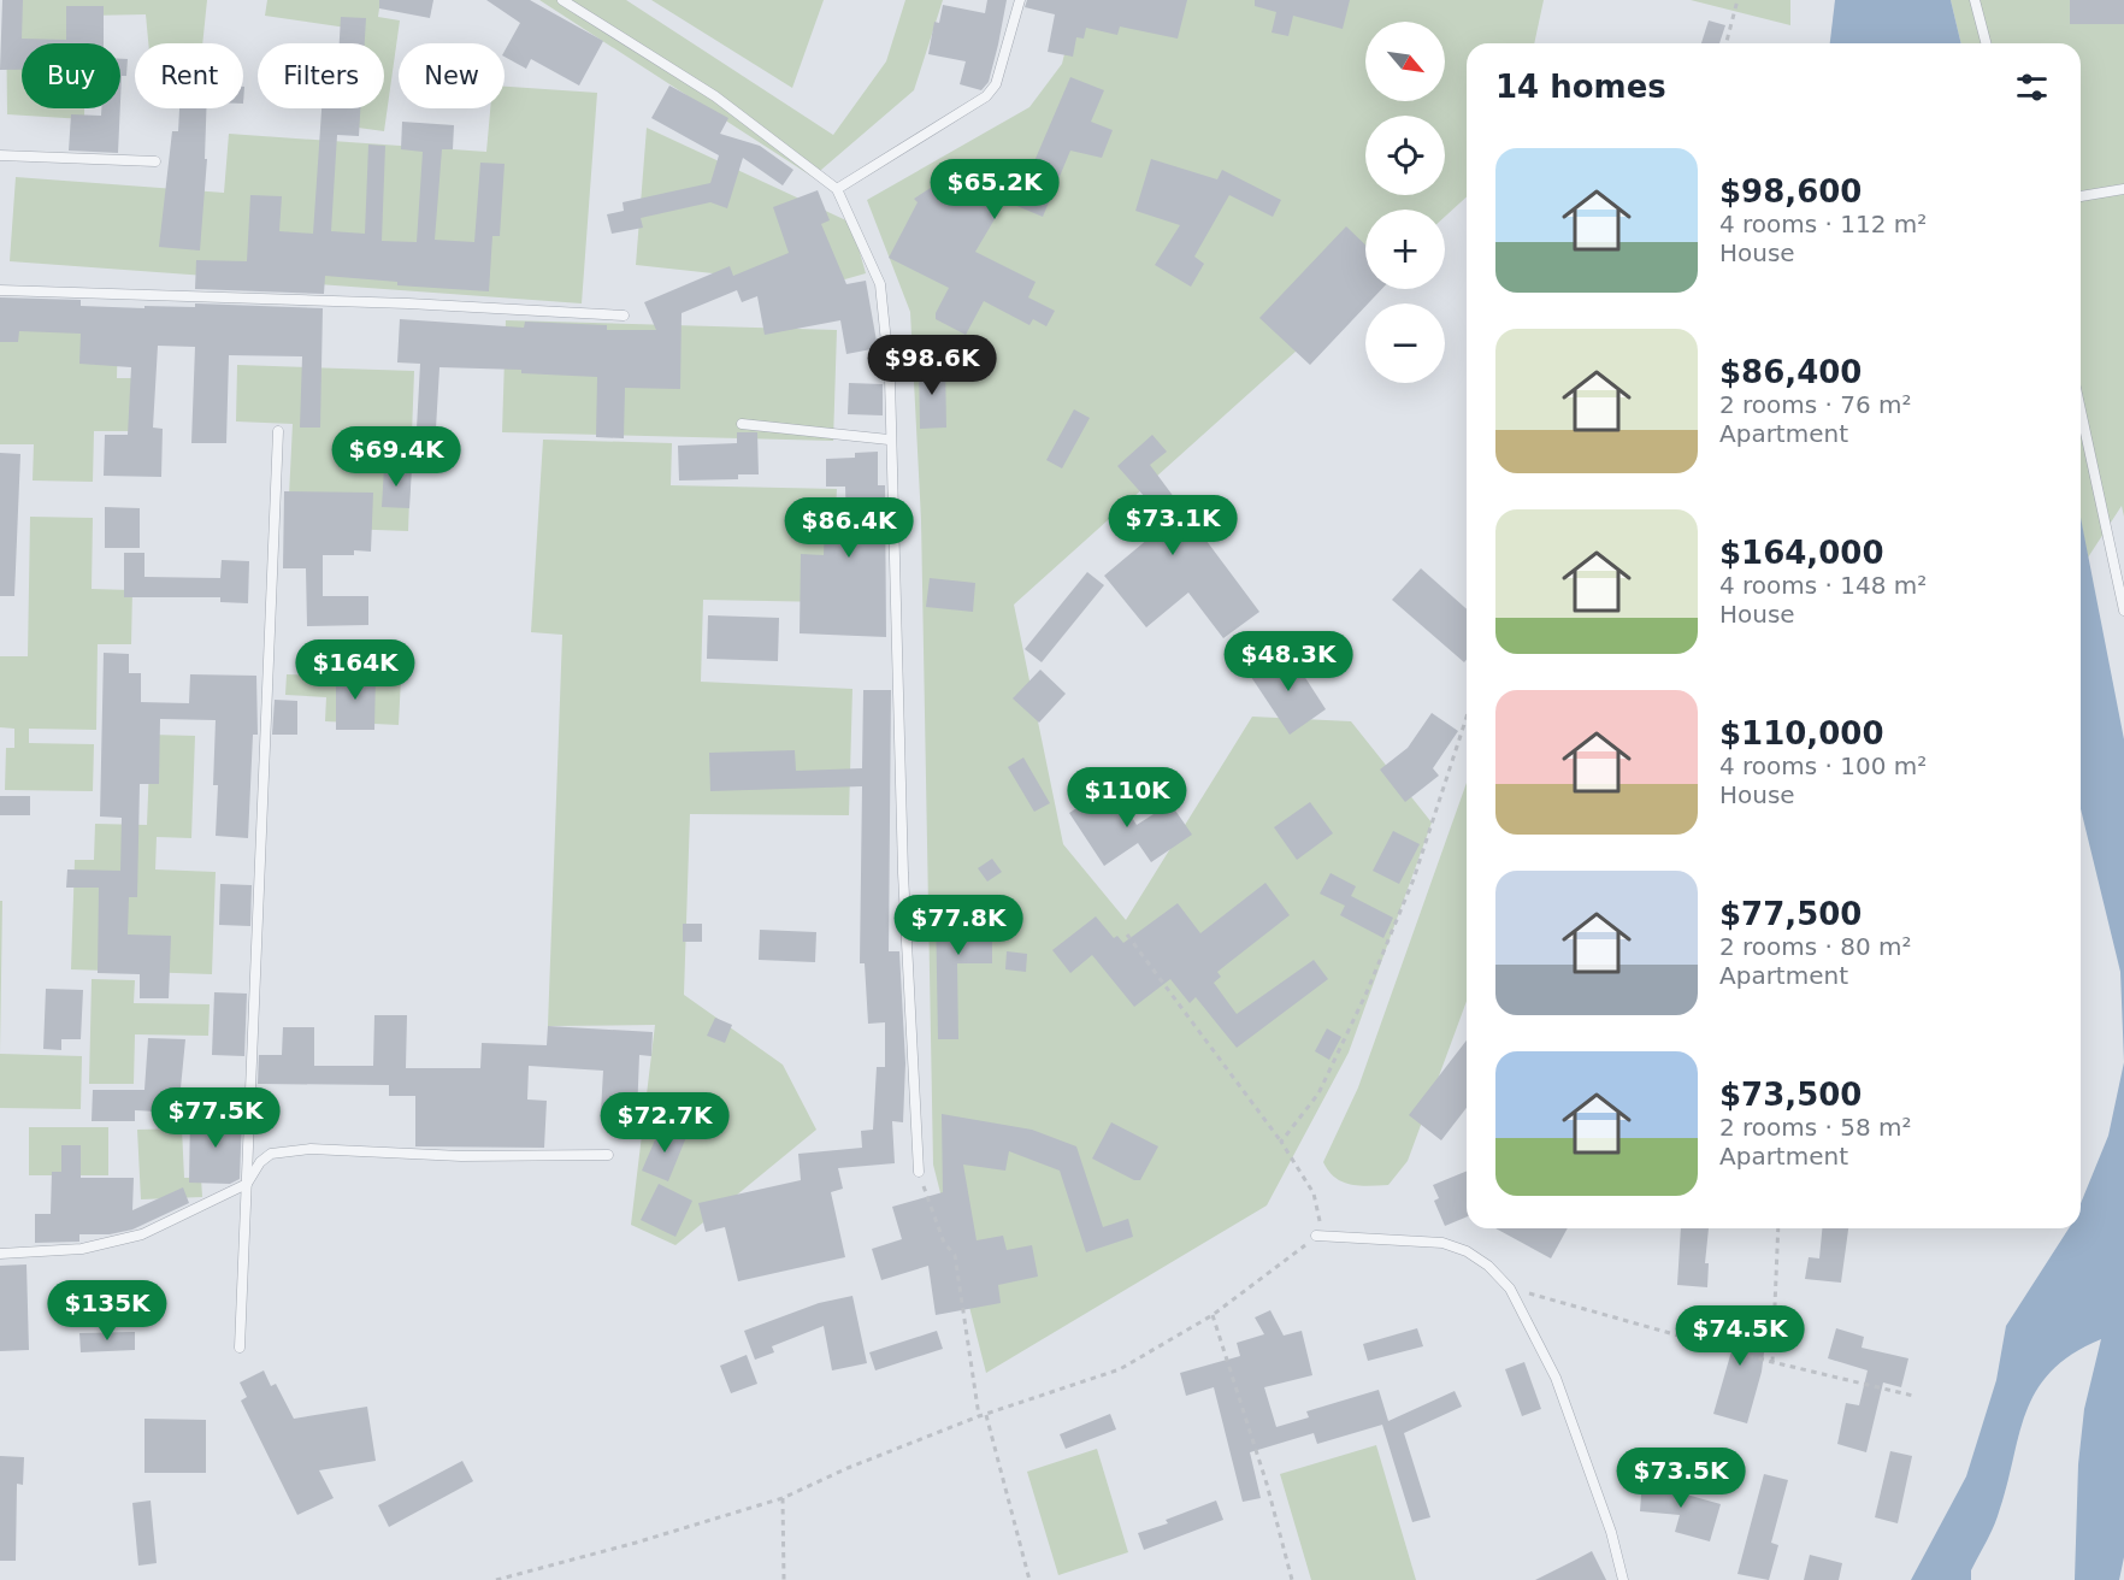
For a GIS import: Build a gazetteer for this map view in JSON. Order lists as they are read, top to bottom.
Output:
{
  "north": "bottom right",
  "page": {
    "map_buttons": ["+", "−"],
    "chip": [
      "Buy",
      "Rent",
      "Filters",
      "New"
    ],
    "heading": "14 homes",
    "list": [
      {
        "name": "$98,600",
        "note": "4 rooms · 112 m² · House"
      },
      {
        "name": "$86,400",
        "note": "2 rooms · 76 m² · Apartment"
      },
      {
        "name": "$164,000",
        "note": "4 rooms · 148 m² · House"
      },
      {
        "name": "$110,000",
        "note": "4 rooms · 100 m² · House"
      },
      {
        "name": "$77,500",
        "note": "2 rooms · 80 m² · Apartment"
      },
      {
        "name": "$73,500",
        "note": "2 rooms · 58 m² · Apartment"
      }
    ],
    "price": [
      "$65.2K",
      "$98.6K",
      "$69.4K",
      "$73.1K",
      "$86.4K",
      "$48.3K",
      "$164K",
      "$110K",
      "$77.8K",
      "$77.5K",
      "$72.7K",
      "$135K",
      "$74.5K",
      "$73.5K"
    ]
  }
}
